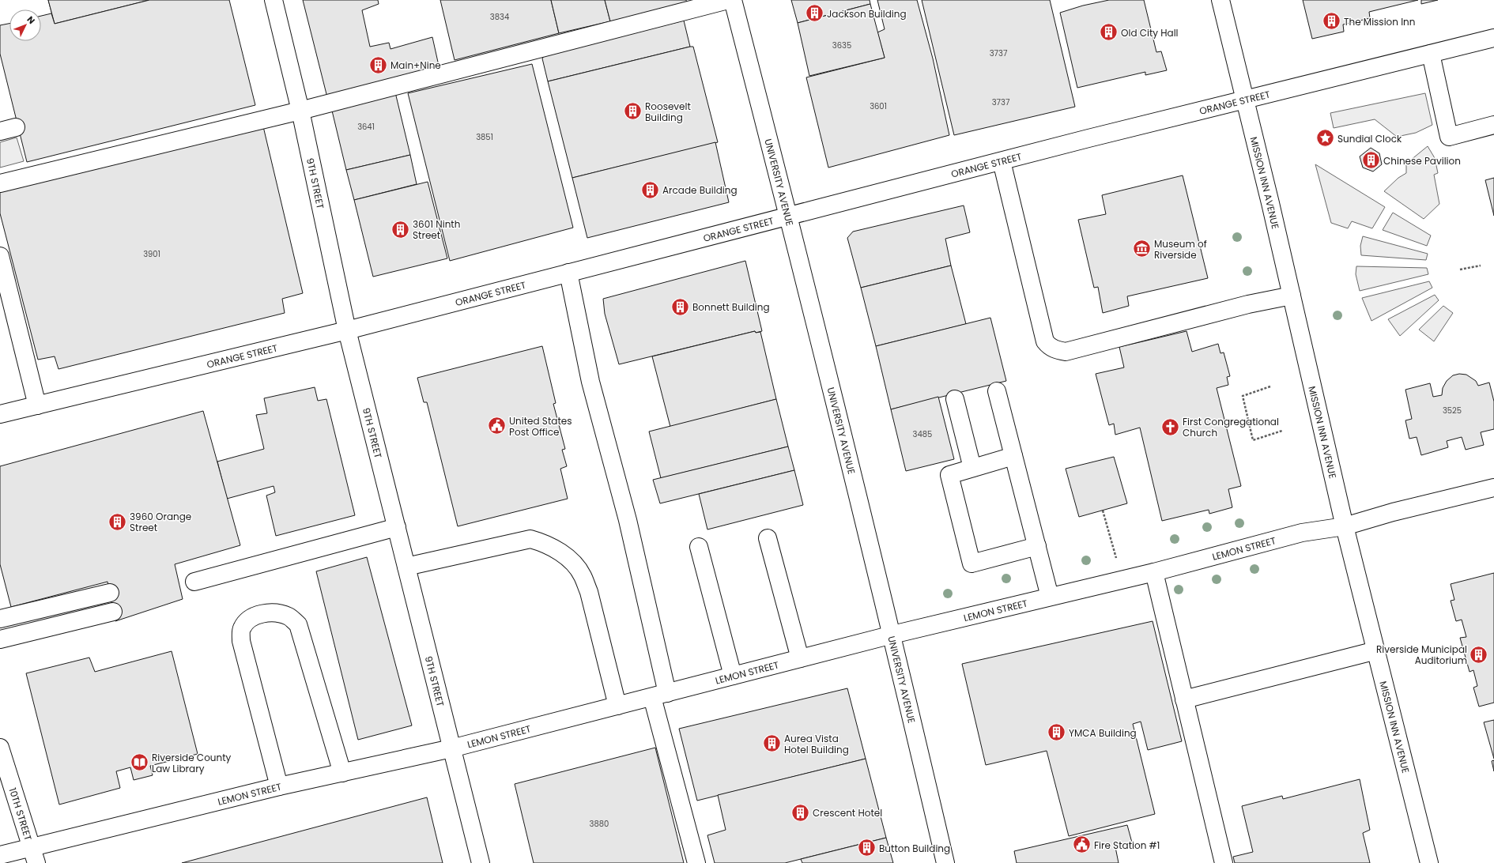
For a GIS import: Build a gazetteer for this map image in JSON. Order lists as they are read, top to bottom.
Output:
{
  "streets": {
    "street": [
      "ORANGE STREET",
      "UNIVERSITY AVENUE",
      "MISSION INN AVENUE",
      "9TH STREET",
      "LEMON STREET",
      "10TH STREET"
    ]
  },
  "crossings": [
    ["ORANGE STREET", "UNIVERSITY AVENUE"],
    ["ORANGE STREET", "MISSION INN AVENUE"],
    ["ORANGE STREET", "9TH STREET"],
    ["UNIVERSITY AVENUE", "LEMON STREET"],
    ["MISSION INN AVENUE", "LEMON STREET"],
    ["9TH STREET", "LEMON STREET"],
    ["LEMON STREET", "10TH STREET"]
  ],
  "places": {
    "building": [
      "Jackson Building",
      "The Mission Inn",
      "Old City Hall",
      "Main+Nine",
      "Roosevelt Building",
      "Chinese Pavilion",
      "Arcade Building",
      "3601 Ninth Street",
      "Bonnett Building",
      "3960 Orange Street",
      "Riverside Municipal Auditorium",
      "YMCA Building",
      "Aurea Vista Hotel Building",
      "Crescent Hotel",
      "Button Building"
    ],
    "place": ["Sundial Clock"],
    "museum": ["Museum of Riverside"],
    "public building": ["United States Post Office", "Fire Station #1"],
    "church": ["First Congregational Church"],
    "library": ["Riverside County Law Library"]
  },
  "house_numbers": [
    "3834",
    "3635",
    "3737",
    "3737",
    "3601",
    "3641",
    "3851",
    "3901",
    "3525",
    "3485",
    "3880"
  ],
  "north": "top right"
}
